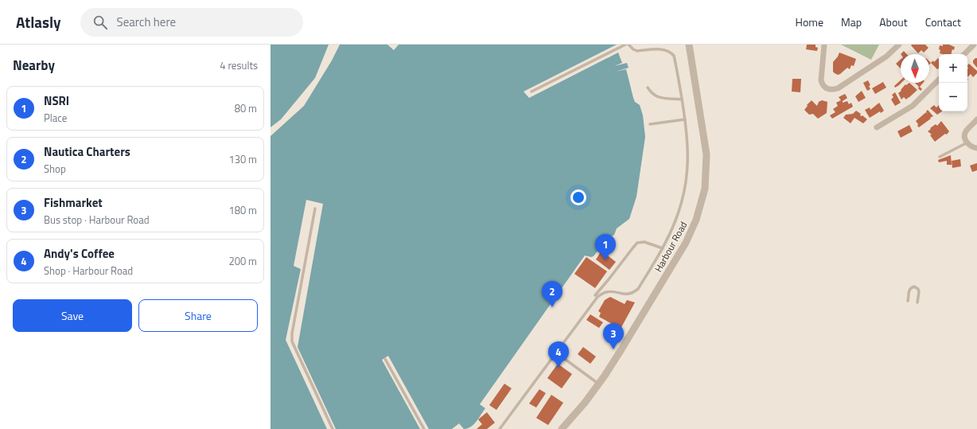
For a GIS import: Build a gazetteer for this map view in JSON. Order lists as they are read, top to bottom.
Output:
{
  "streets": {
    "street": ["Harbour Road"]
  },
  "north": "bottom",
  "page": {
    "header": "Atlasly",
    "search": "Search here",
    "nav": [
      "Home",
      "Map",
      "About",
      "Contact"
    ],
    "heading": ["Nearby", "4 results"],
    "map_buttons": ["+", "−"],
    "list": [
      {
        "mark": "1",
        "name": "NSRI",
        "note": "Place",
        "value": "80 m"
      },
      {
        "mark": "2",
        "name": "Nautica Charters",
        "note": "Shop",
        "value": "130 m"
      },
      {
        "mark": "3",
        "name": "Fishmarket",
        "note": "Bus stop · Harbour Road",
        "value": "180 m"
      },
      {
        "mark": "4",
        "name": "Andy's Coffee",
        "note": "Shop · Harbour Road",
        "value": "200 m"
      }
    ],
    "pins": [
      "1",
      "2",
      "3",
      "4"
    ],
    "buttons": ["Save", "Share"]
  }
}
